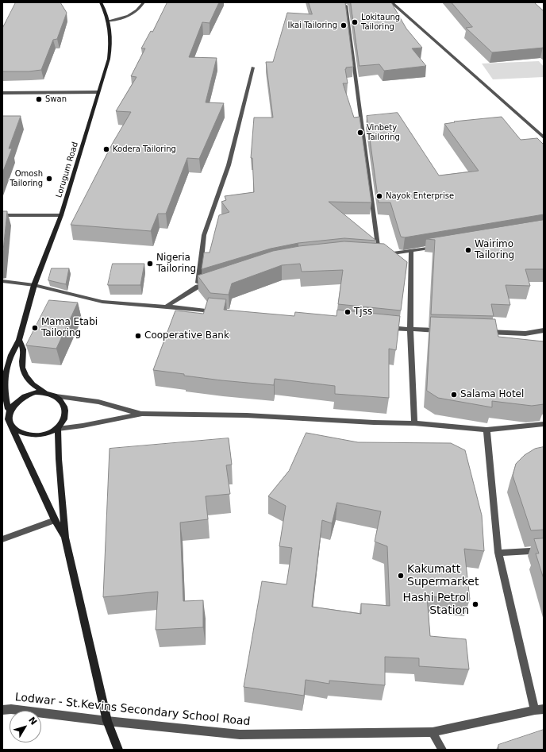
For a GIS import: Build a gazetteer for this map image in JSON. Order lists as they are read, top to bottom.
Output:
{
  "streets": {
    "main road": ["Lorugum Road"],
    "street": ["Lodwar - St.Kevins Secondary School Road"]
  },
  "places": [
    "Lokitaung Tailoring",
    "Ikai Tailoring",
    "Swan",
    "Vinbety Tailoring",
    "Kodera Tailoring",
    "Omosh Tailoring",
    "Nayok Enterprise",
    "Wairimo Tailoring",
    "Nigeria Tailoring",
    "Tjss",
    "Mama Etabi Tailoring",
    "Cooperative Bank",
    "Salama Hotel",
    "Kakumatt Supermarket",
    "Hashi Petrol Station"
  ],
  "north": "top right"
}
